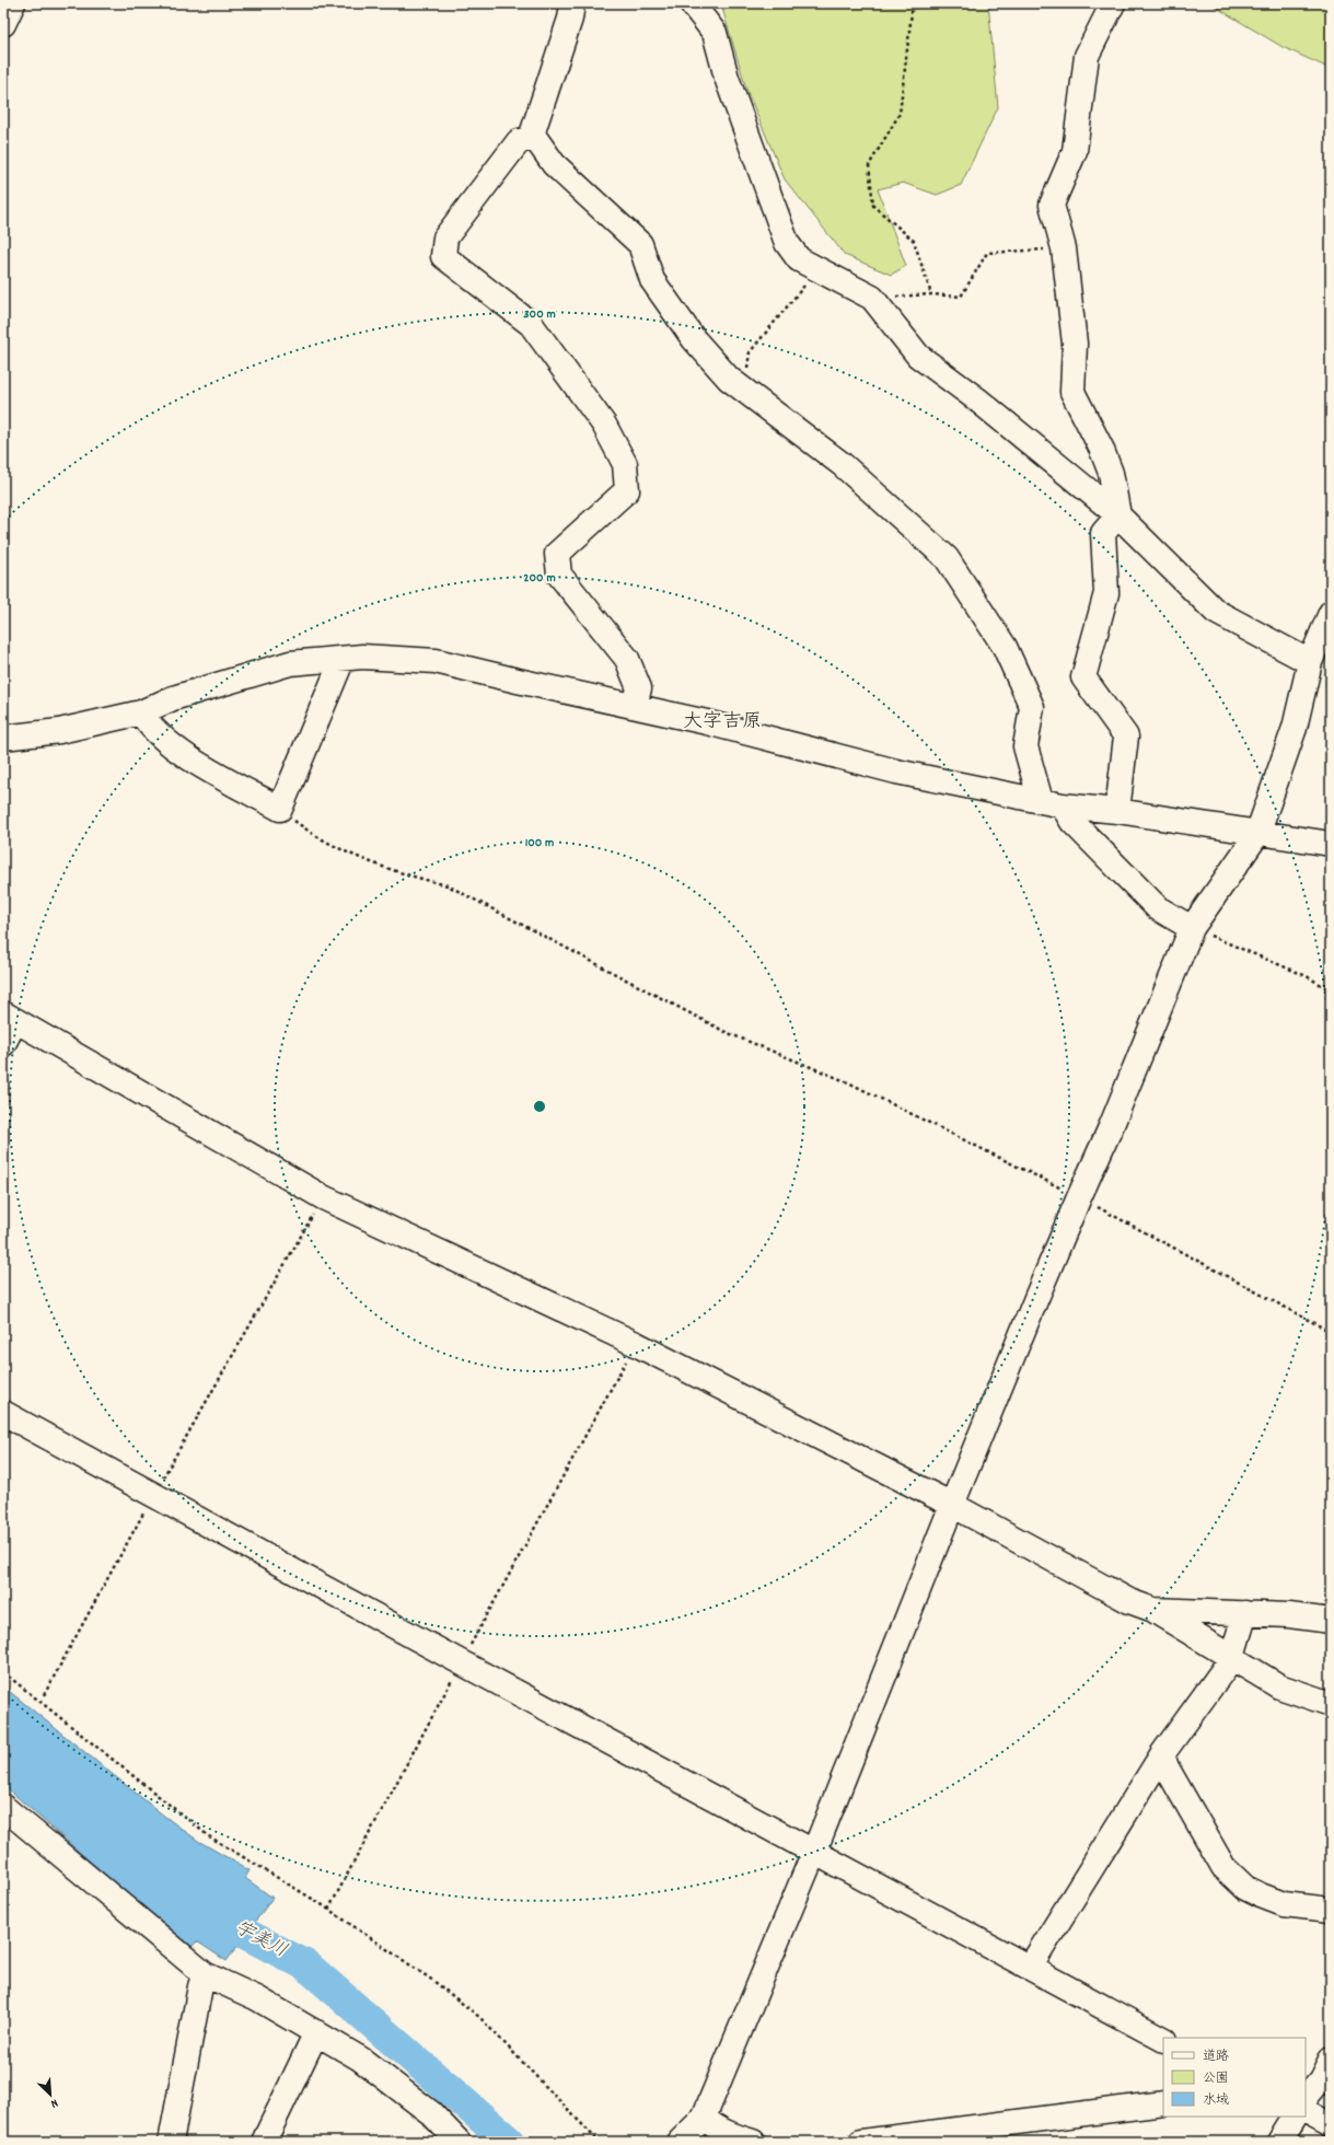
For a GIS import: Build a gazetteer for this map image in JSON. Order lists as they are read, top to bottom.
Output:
{
  "districts": ["大字吉原"],
  "water": ["宇美川"],
  "legend": ["道路", "公園", "水域"],
  "north": "bottom right",
  "rings": ["300 m", "200 m", "100 m"]
}
